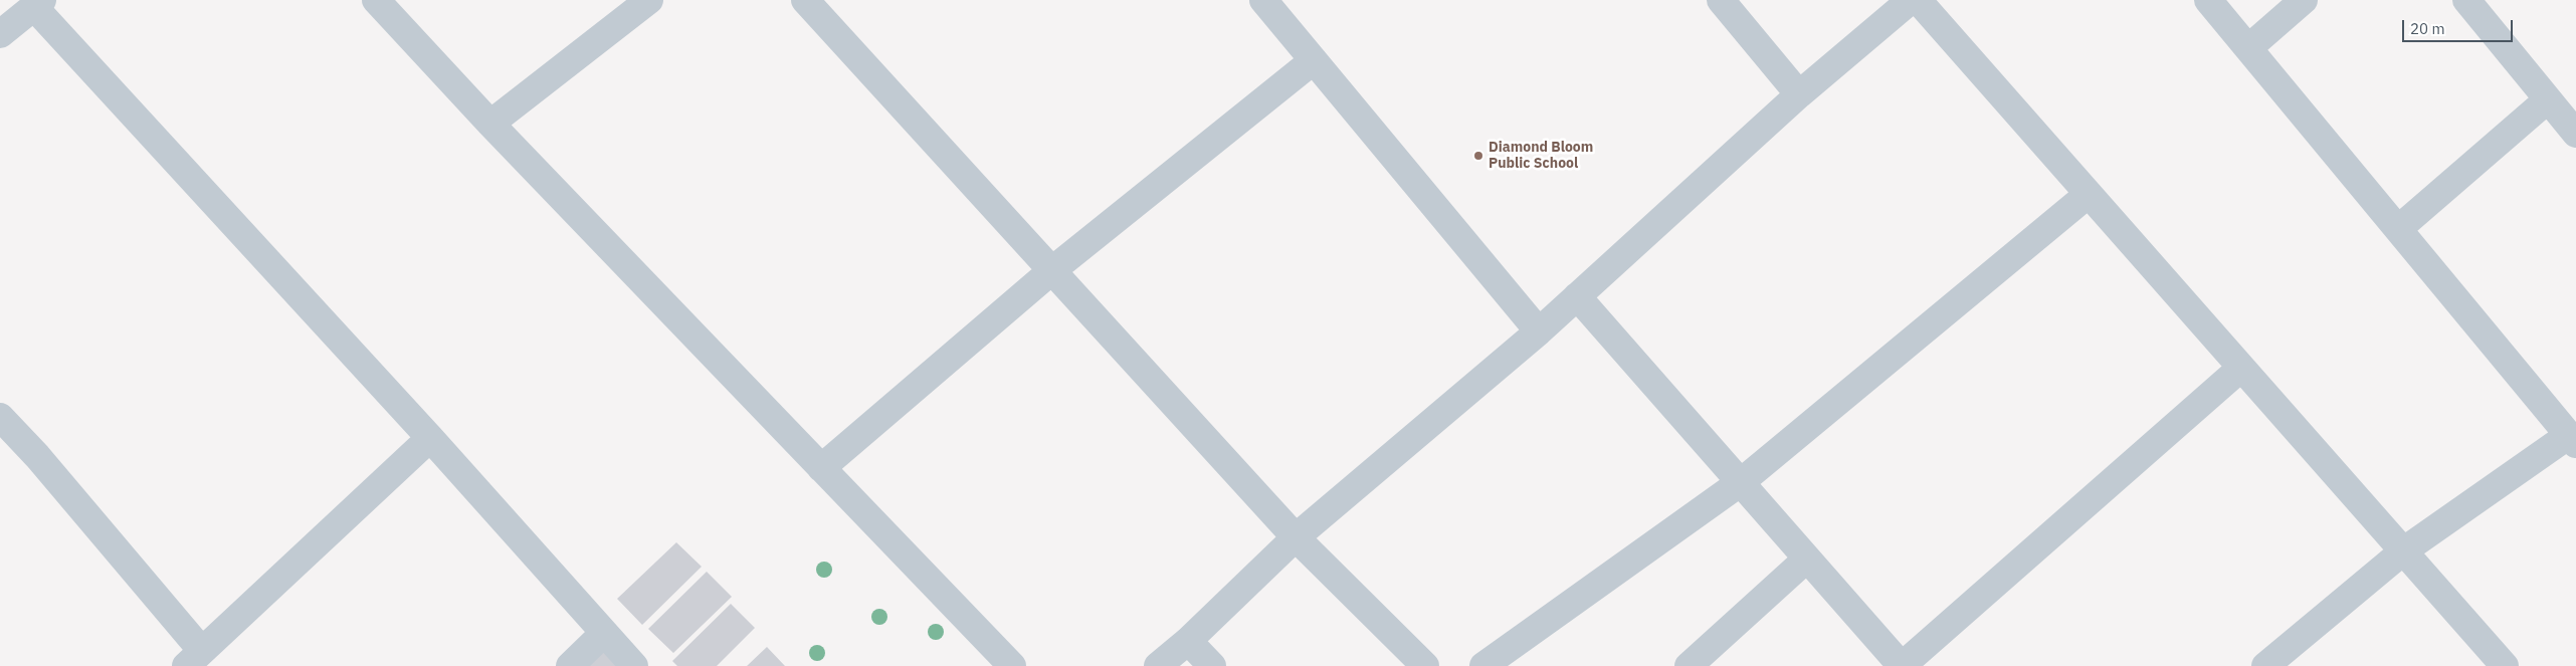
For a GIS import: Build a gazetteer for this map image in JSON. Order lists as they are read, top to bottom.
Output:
{
  "places": ["Diamond Bloom Public School"],
  "scale_bar": "20 m"
}
